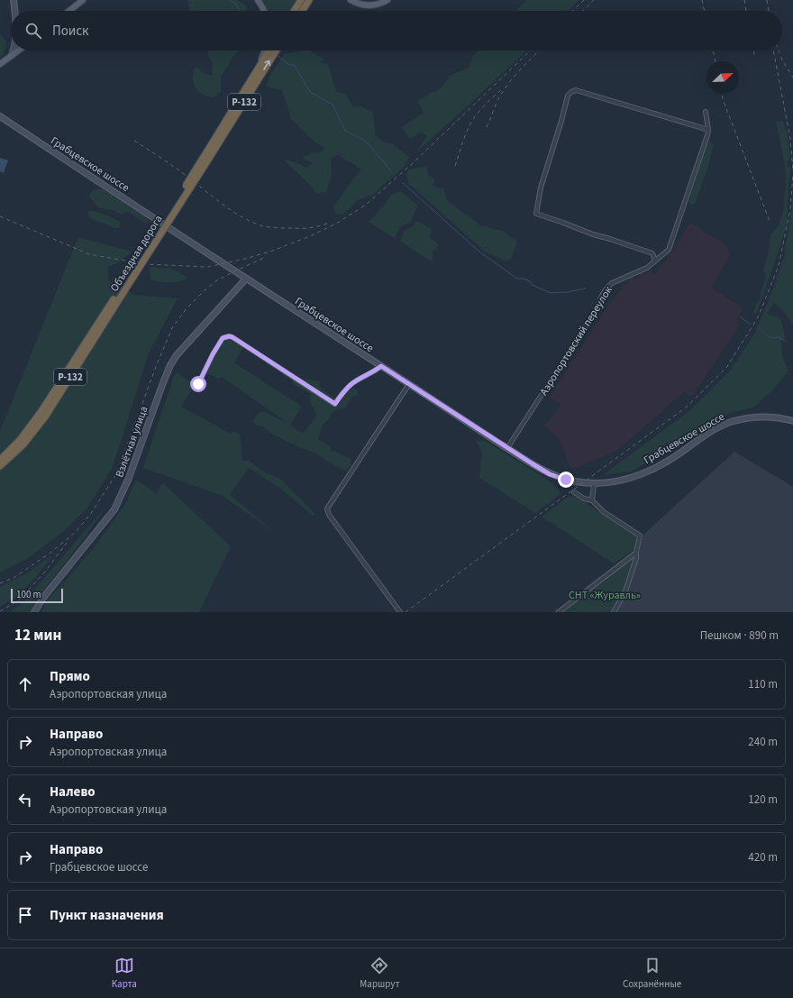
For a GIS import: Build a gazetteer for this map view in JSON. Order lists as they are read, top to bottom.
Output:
{
  "streets": {
    "highway": ["Р-132", "Объездная дорога"],
    "main road": ["Грабцевское шоссе", "Взлётная улица"],
    "street": ["Аэропортовский переулок"]
  },
  "crossings": [
    ["Грабцевское шоссе", "Аэропортовский переулок"],
    ["Грабцевское шоссе", "Взлётная улица"]
  ],
  "parks": ["СНТ «Журавль»"],
  "scale_bar": "100 m",
  "north": "top right",
  "page": {
    "search": "Поиск",
    "scale": "100 m",
    "heading": ["12 мин", "Пешком · 890 m"],
    "list": [
      ["Прямо", "Аэропортовская улица", "110 m"],
      ["Направо", "Аэропортовская улица", "240 m"],
      ["Налево", "Аэропортовская улица", "120 m"],
      ["Направо", "Грабцевское шоссе", "420 m"],
      "Пункт назначения"
    ],
    "nav": ["Карта", "Маршрут", "Сохранённые"]
  }
}
